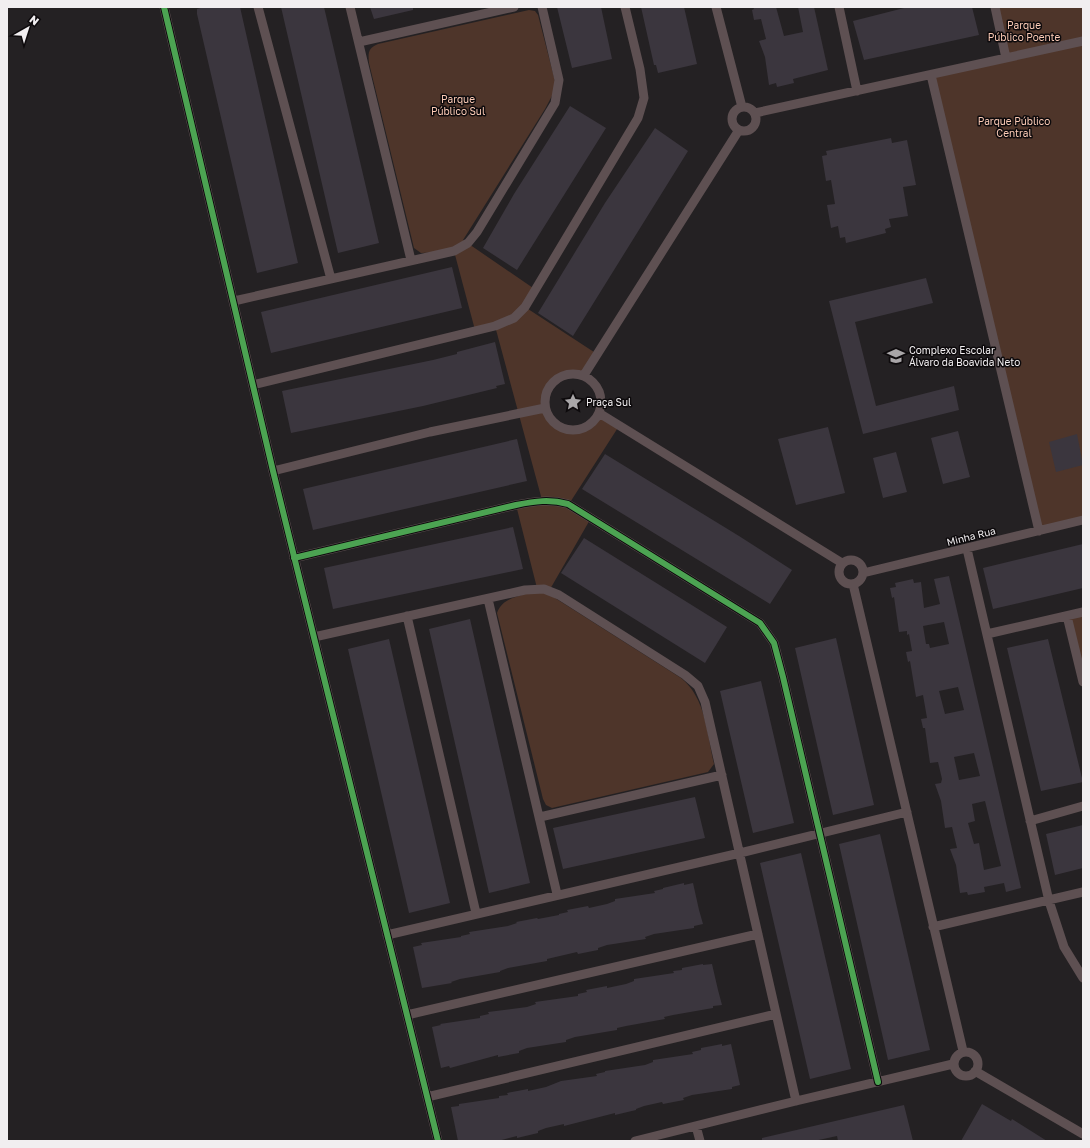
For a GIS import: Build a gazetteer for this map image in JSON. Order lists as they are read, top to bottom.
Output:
{
  "streets": {
    "street": ["Minha Rua"]
  },
  "parks": ["Parque Público Poente", "Parque Público Sul", "Parque Público Central"],
  "places": {
    "school or university": ["Complexo Escolar Álvaro da Boavida Neto"],
    "place": ["Praça Sul"]
  },
  "north": "top right"
}
